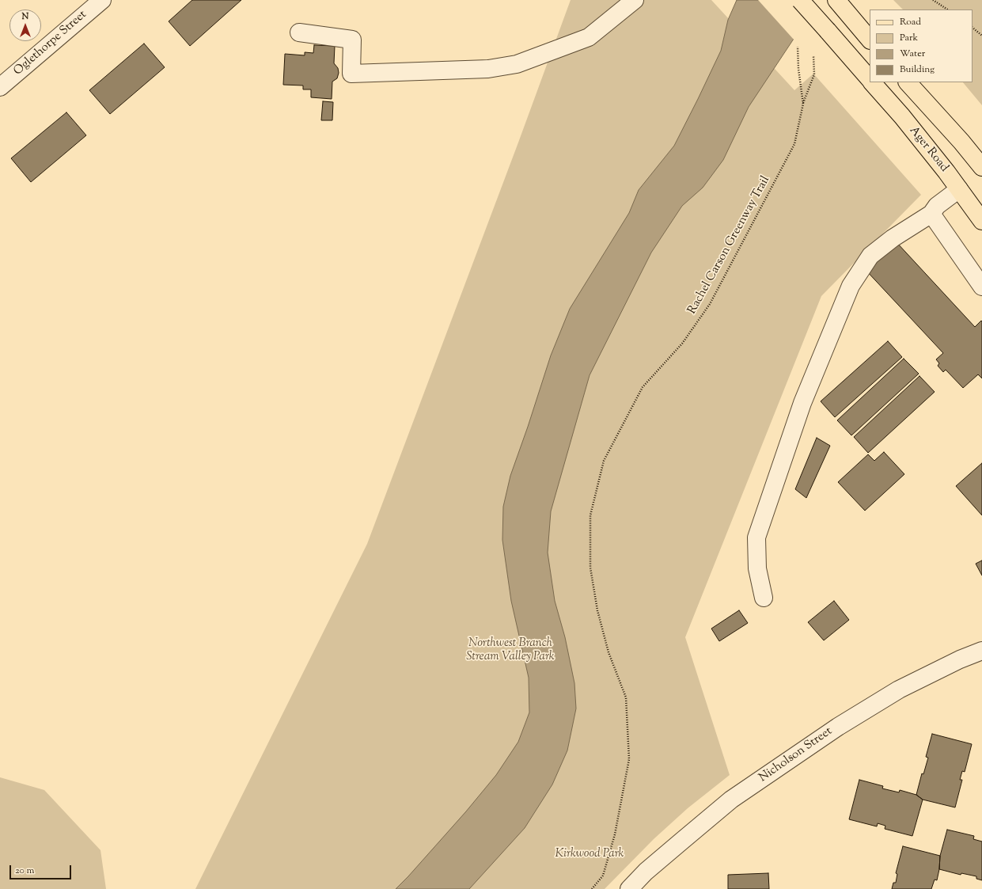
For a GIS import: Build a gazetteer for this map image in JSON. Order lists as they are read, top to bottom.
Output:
{
  "streets": {
    "main road": ["Ager Road"],
    "street": ["Oglethorpe Street", "Nicholson Street"],
    "path": ["Rachel Carson Greenway Trail"]
  },
  "parks": ["Northwest Branch Stream Valley Park", "Kirkwood Park"],
  "legend": [
    "Road",
    "Park",
    "Water",
    "Building"
  ],
  "scale_bar": "20 m",
  "north": "top"
}
